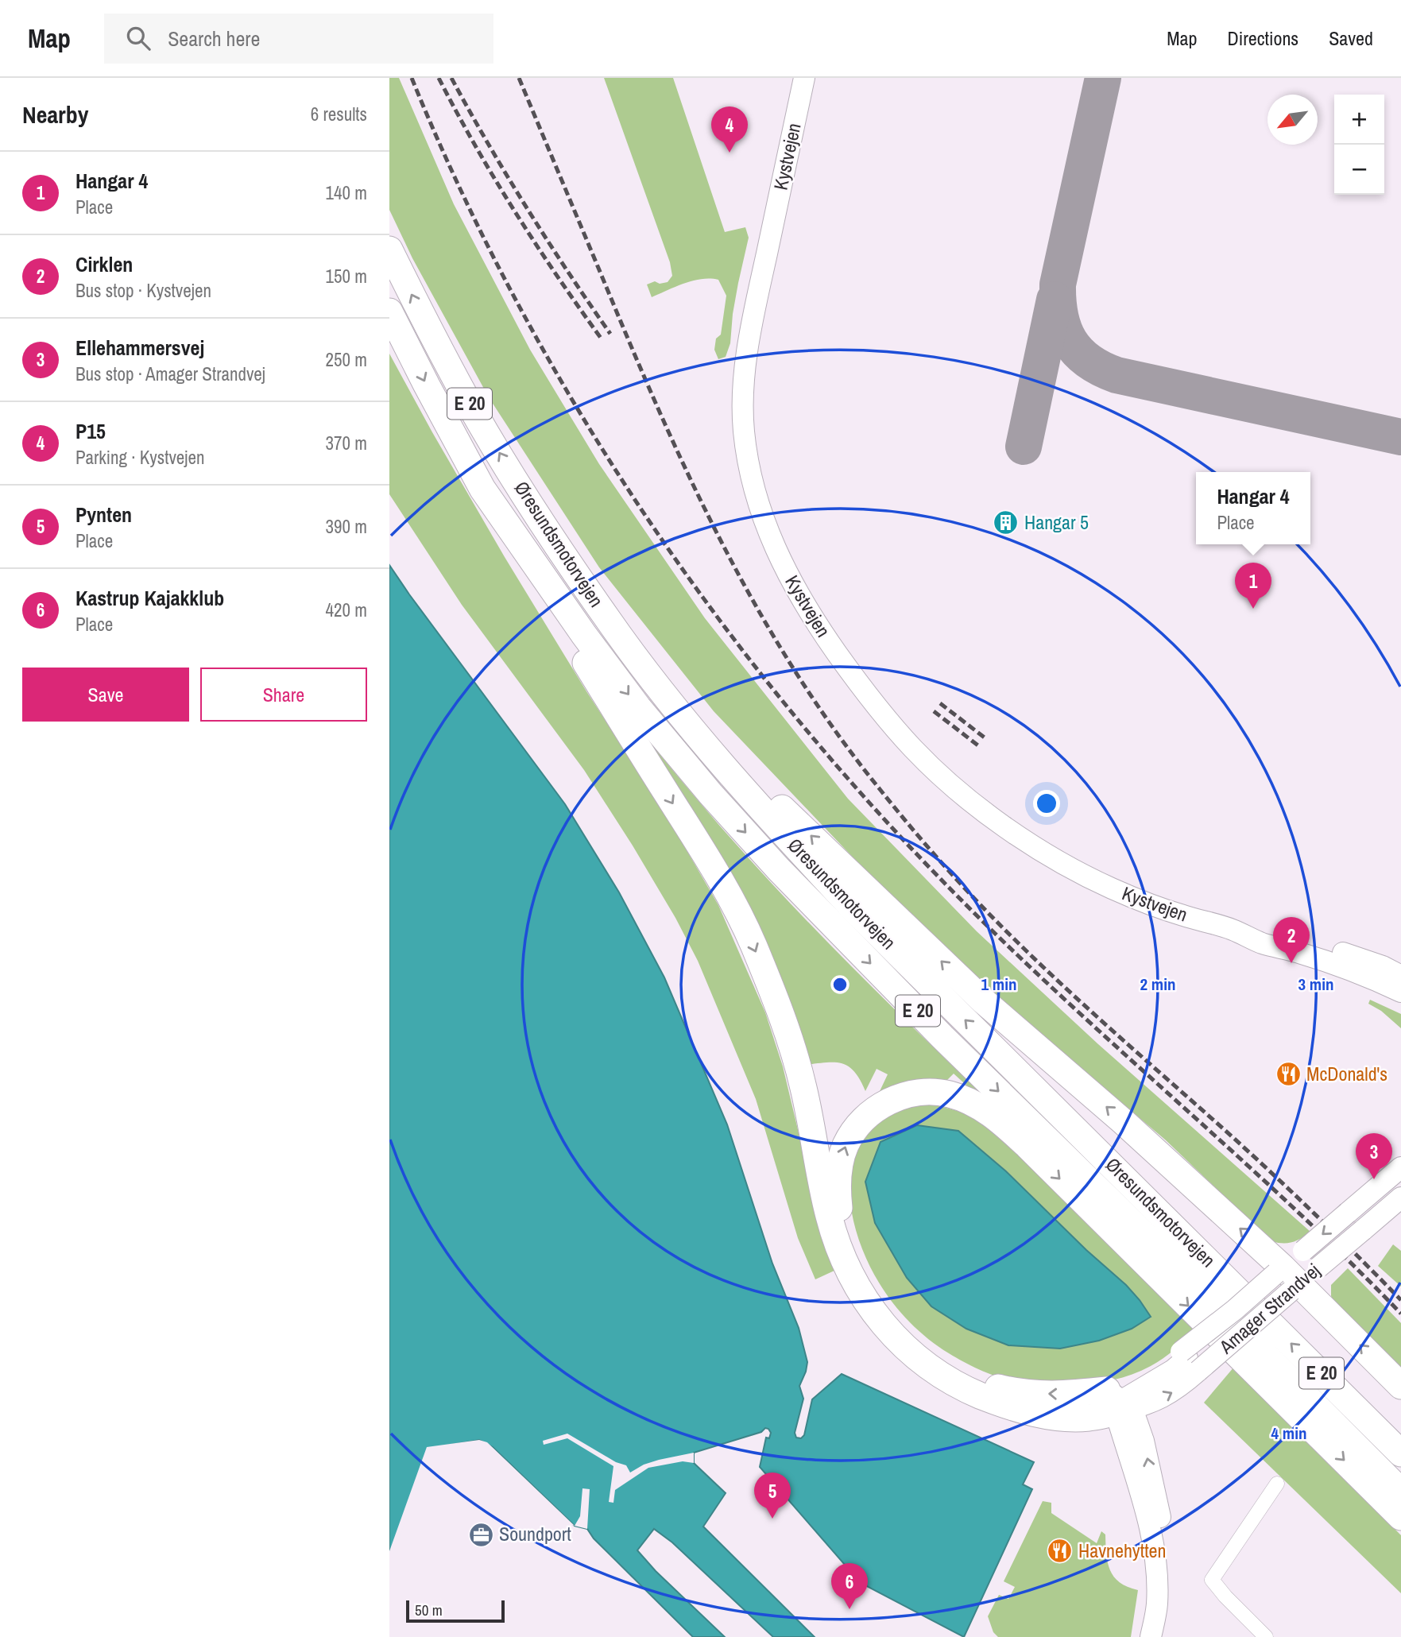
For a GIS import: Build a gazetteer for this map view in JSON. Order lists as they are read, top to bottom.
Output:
{
  "streets": {
    "highway": ["E 20", "Øresundsmotorvejen"],
    "street": ["Kystvejen", "Amager Strandvej"]
  },
  "places": {
    "building": ["Hangar 5"],
    "restaurant": ["McDonald's", "Havnehytten"],
    "office": ["Soundport"]
  },
  "scale_bar": "50 m",
  "north": "bottom left",
  "page": {
    "header": "Map",
    "search": "Search here",
    "nav": ["Map", "Directions", "Saved"],
    "heading": ["Nearby", "6 results"],
    "map_buttons": ["+", "−"],
    "pins": [
      "4",
      "1",
      "2",
      "3",
      "5",
      "6"
    ],
    "list": [
      {
        "mark": "1",
        "name": "Hangar 4",
        "note": "Place",
        "value": "140 m"
      },
      {
        "mark": "2",
        "name": "Cirklen",
        "note": "Bus stop · Kystvejen",
        "value": "150 m"
      },
      {
        "mark": "3",
        "name": "Ellehammersvej",
        "note": "Bus stop · Amager Strandvej",
        "value": "250 m"
      },
      {
        "mark": "4",
        "name": "P15",
        "note": "Parking · Kystvejen",
        "value": "370 m"
      },
      {
        "mark": "5",
        "name": "Pynten",
        "note": "Place",
        "value": "390 m"
      },
      {
        "mark": "6",
        "name": "Kastrup Kajakklub",
        "note": "Place",
        "value": "420 m"
      }
    ],
    "popup": ["Hangar 4", "Place"],
    "buttons": ["Save", "Share"],
    "scale": "50 m"
  },
  "rings": [
    "1 min",
    "2 min",
    "3 min",
    "4 min"
  ]
}
